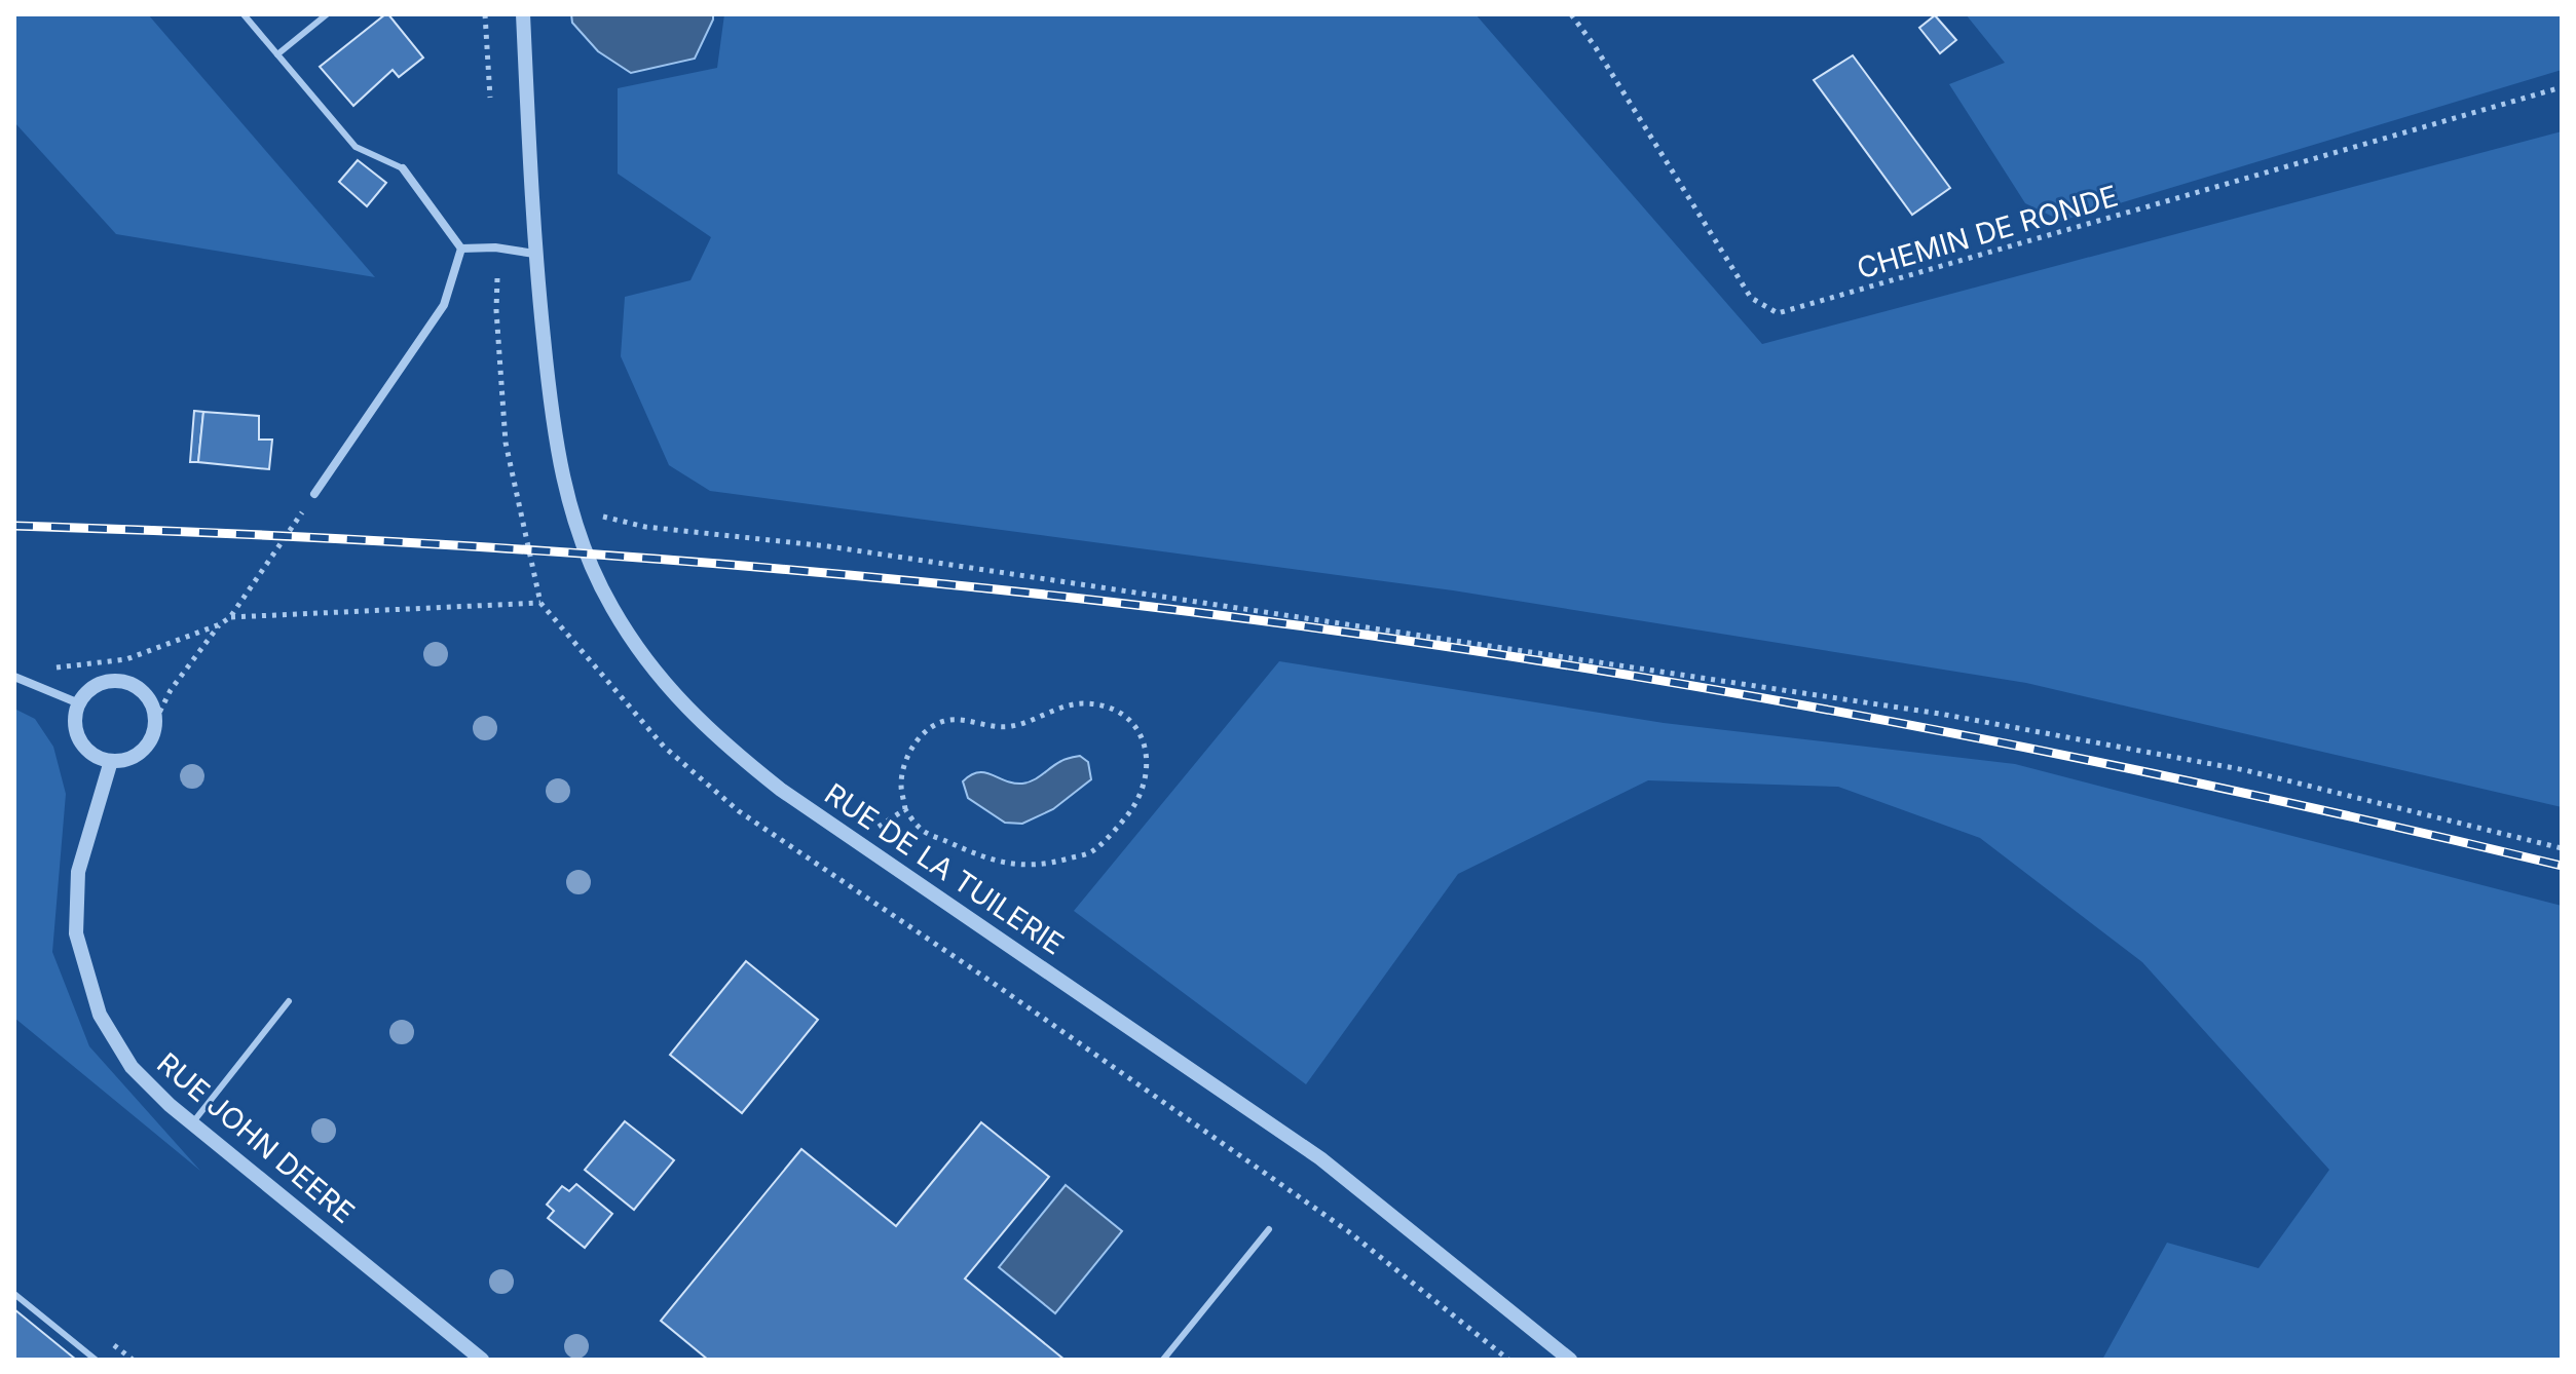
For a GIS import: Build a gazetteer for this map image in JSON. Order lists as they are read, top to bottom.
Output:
{
  "streets": {
    "street": ["RUE DE LA TUILERIE", "RUE JOHN DEERE"],
    "path": ["CHEMIN DE RONDE"]
  }
}
